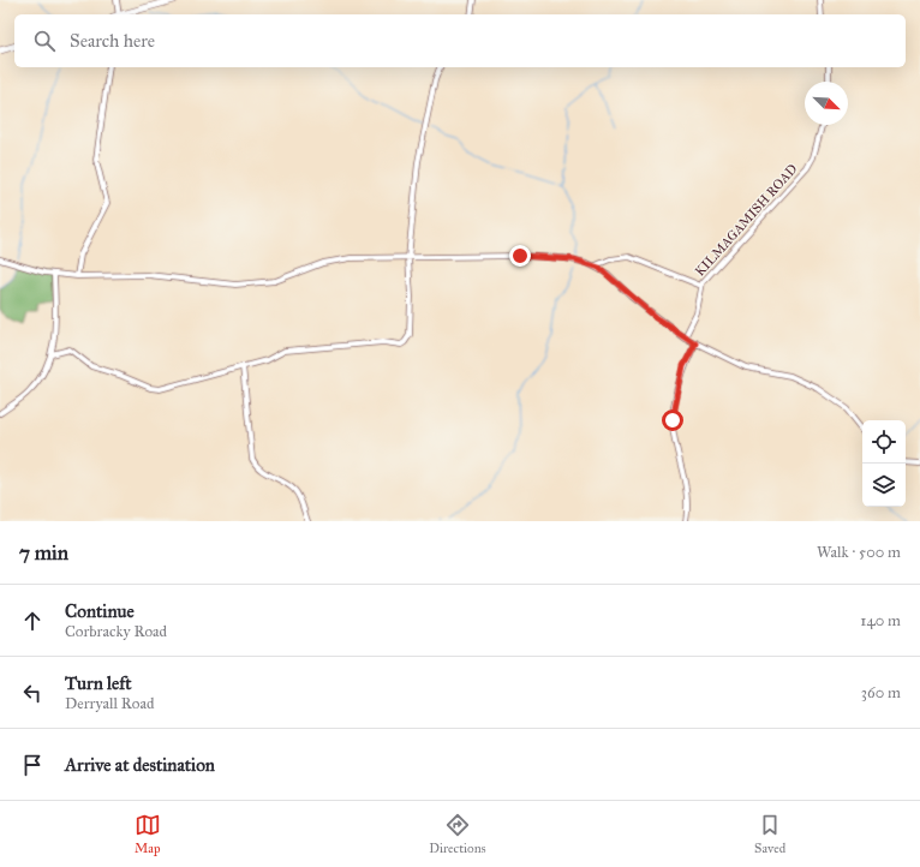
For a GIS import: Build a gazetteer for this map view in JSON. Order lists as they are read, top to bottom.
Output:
{
  "streets": {
    "street": ["KILMAGAMISH ROAD"]
  },
  "north": "bottom right",
  "page": {
    "search": "Search here",
    "heading": ["7 min", "Walk · 500 m"],
    "list": [
      ["Continue", "Corbracky Road", "140 m"],
      ["Turn left", "Derryall Road", "360 m"],
      "Arrive at destination"
    ],
    "nav": ["Map", "Directions", "Saved"]
  }
}
